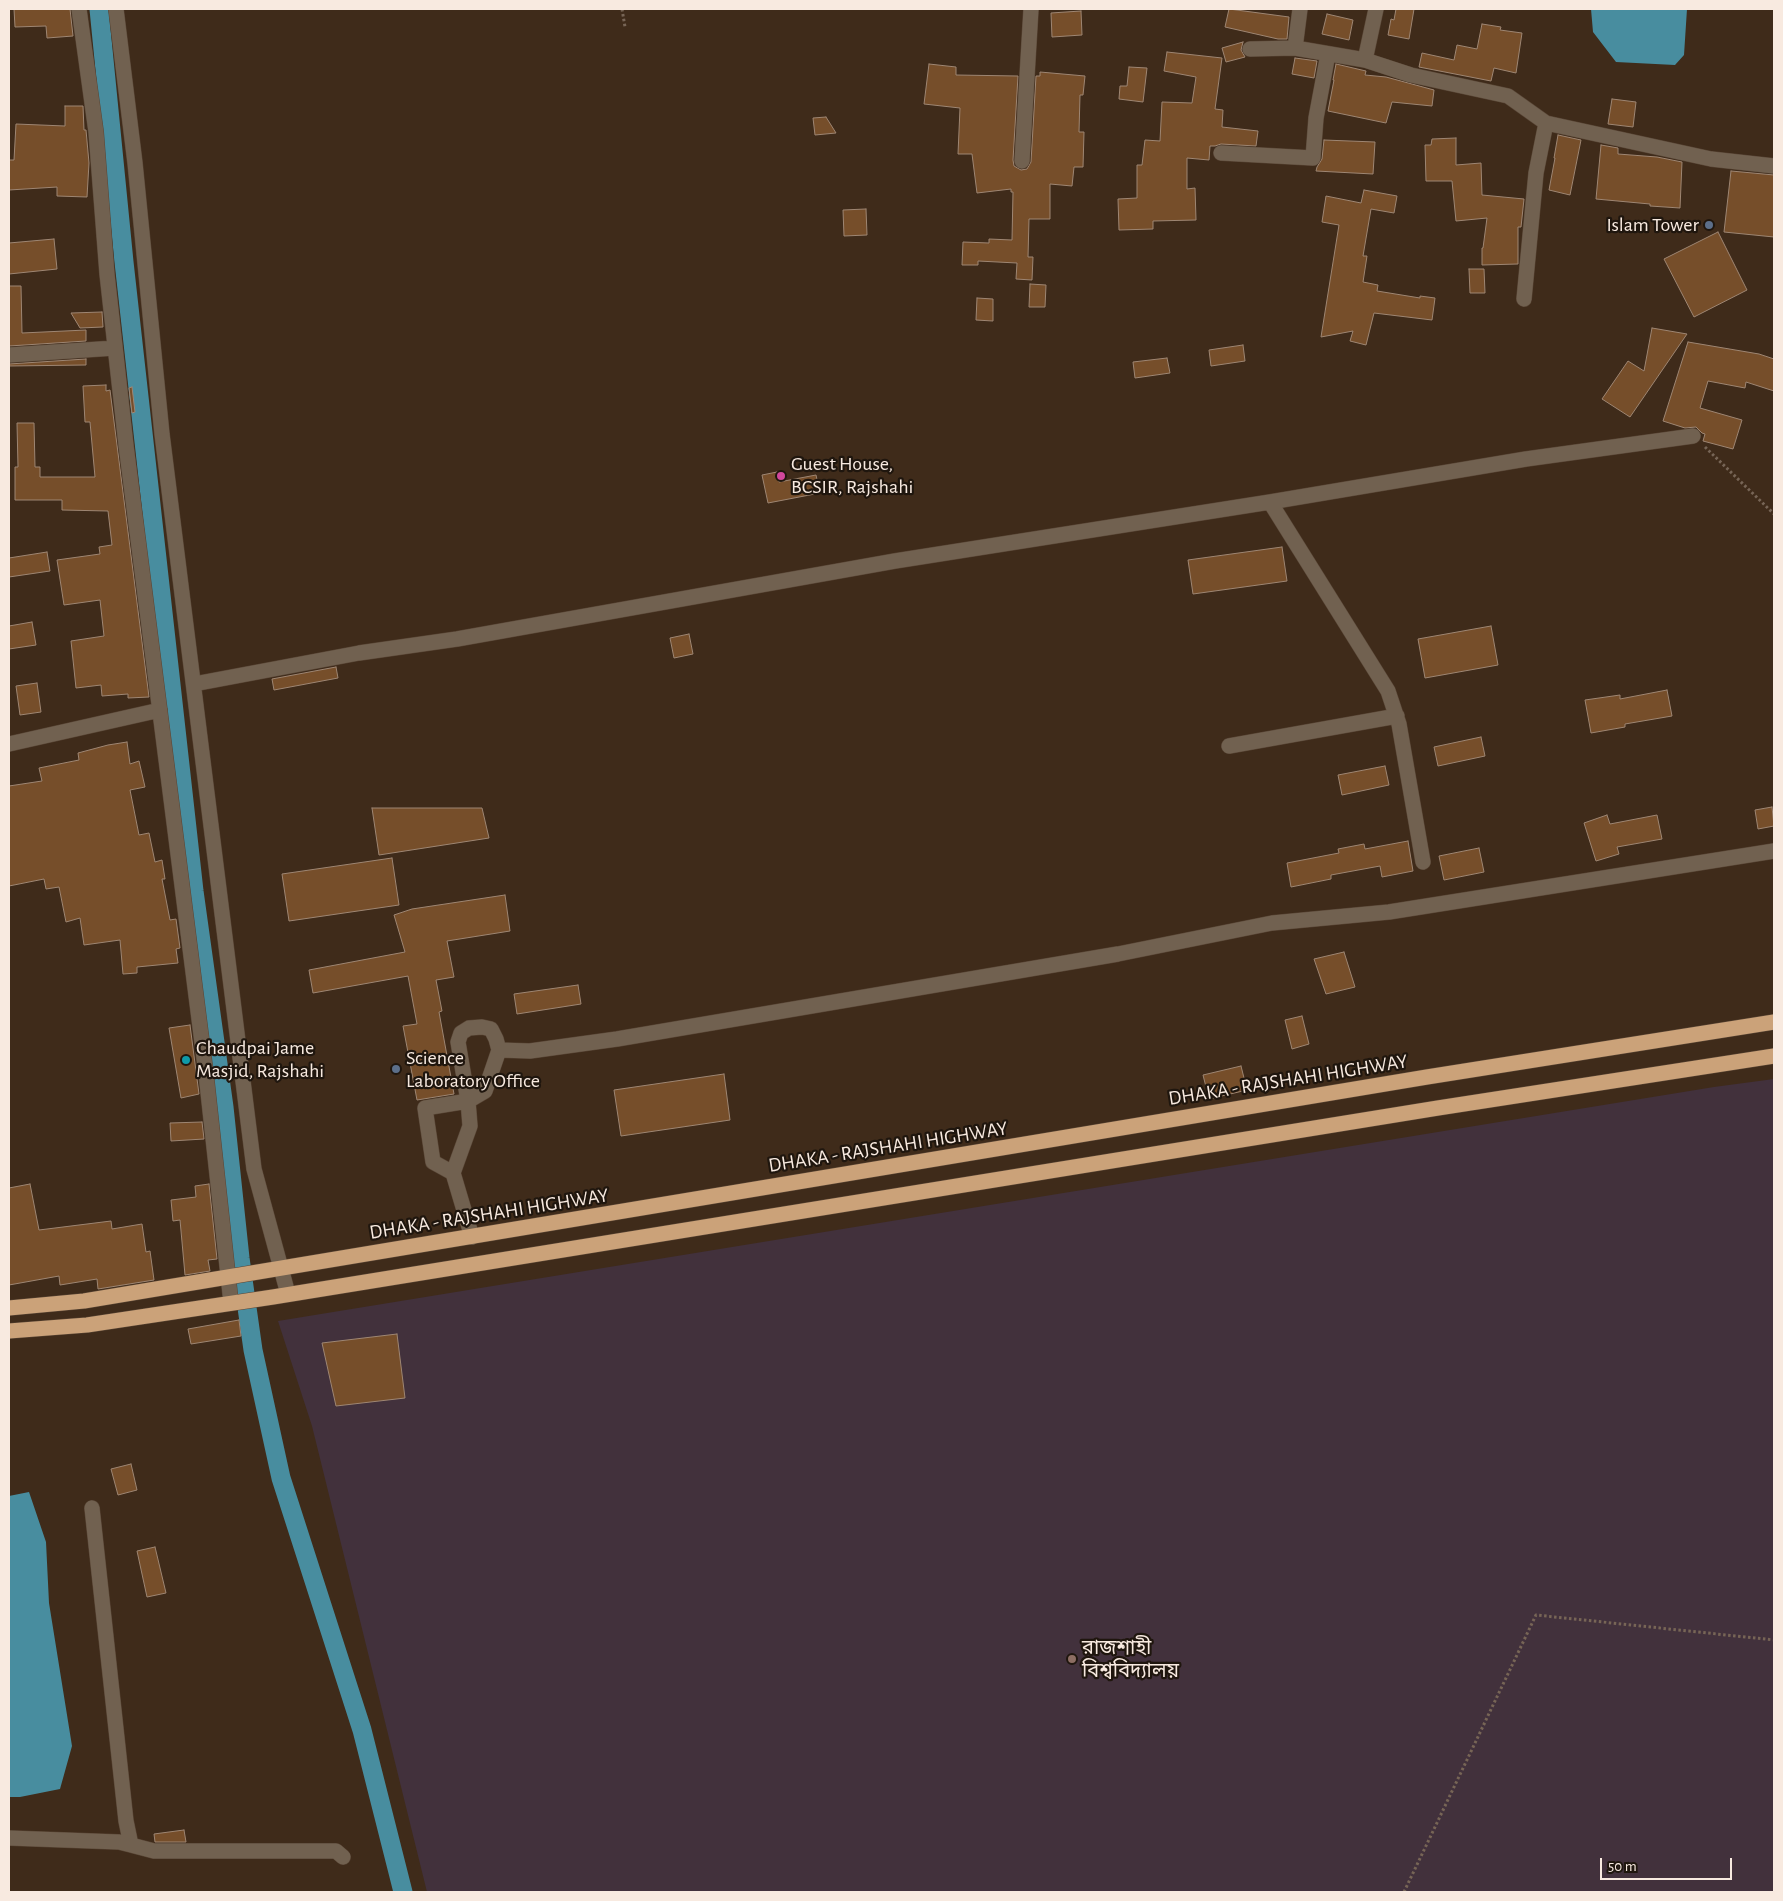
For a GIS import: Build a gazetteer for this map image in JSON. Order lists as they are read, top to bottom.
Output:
{
  "streets": {
    "highway": ["DHAKA - RAJSHAHI HIGHWAY"]
  },
  "places": [
    "Islam Tower",
    "Guest House, BCSIR, Rajshahi",
    "Chaudpai Jame Masjid, Rajshahi",
    "Science Laboratory Office",
    "রাজশাহী বিশ্ববিদ্যালয়"
  ],
  "scale_bar": "50 m"
}
